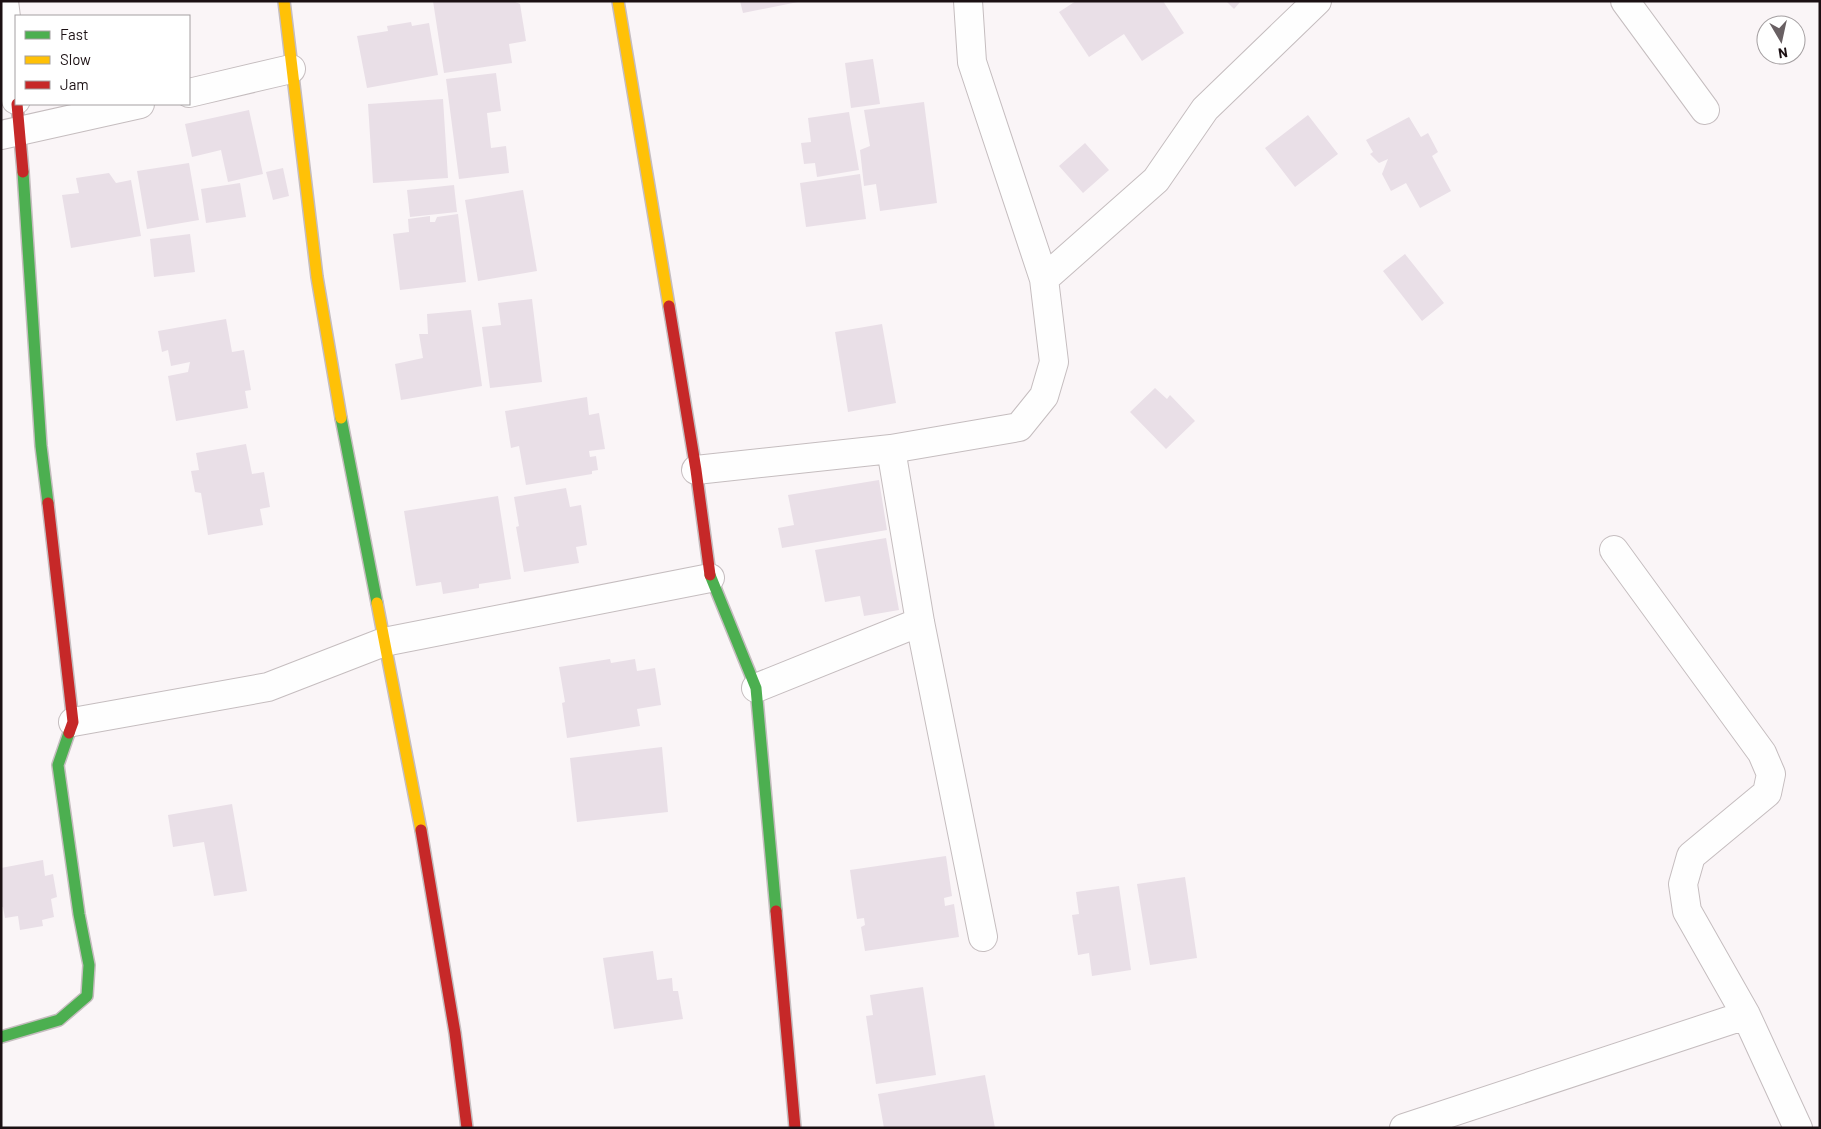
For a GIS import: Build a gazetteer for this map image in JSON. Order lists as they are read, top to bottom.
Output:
{
  "legend": ["Fast", "Slow", "Jam"],
  "north": "bottom"
}
